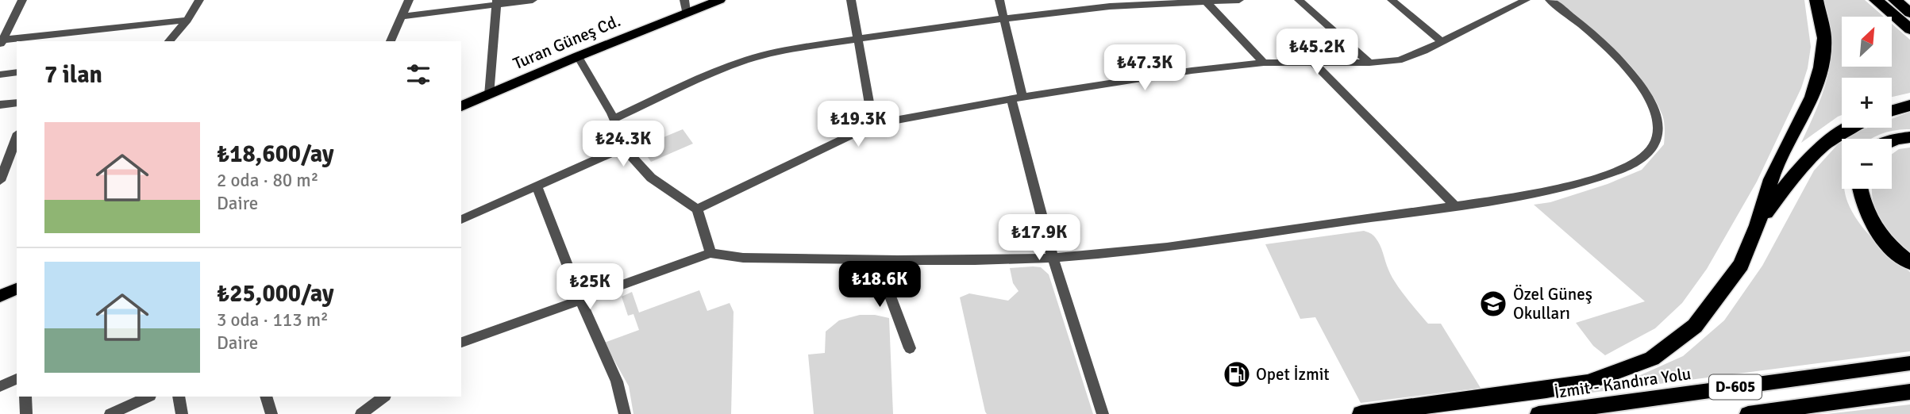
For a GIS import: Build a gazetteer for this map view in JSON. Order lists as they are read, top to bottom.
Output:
{
  "streets": {
    "highway": ["İzmit - Kandıra Yolu", "D-605"],
    "main road": ["Turan Güneş Cd."]
  },
  "places": {
    "school or university": ["Özel Güneş Okulları"],
    "fuel station": ["Opet İzmit"]
  },
  "north": "top right",
  "page": {
    "map_buttons": ["+", "−"],
    "price": [
      "₺45.2K",
      "₺47.3K",
      "₺19.3K",
      "₺24.3K",
      "₺17.9K",
      "₺18.6K",
      "₺25K"
    ],
    "heading": "7 ilan",
    "list": [
      {
        "name": "₺18,600/ay",
        "note": "2 oda · 80 m² · Daire"
      },
      {
        "name": "₺25,000/ay",
        "note": "3 oda · 113 m² · Daire"
      }
    ]
  }
}
